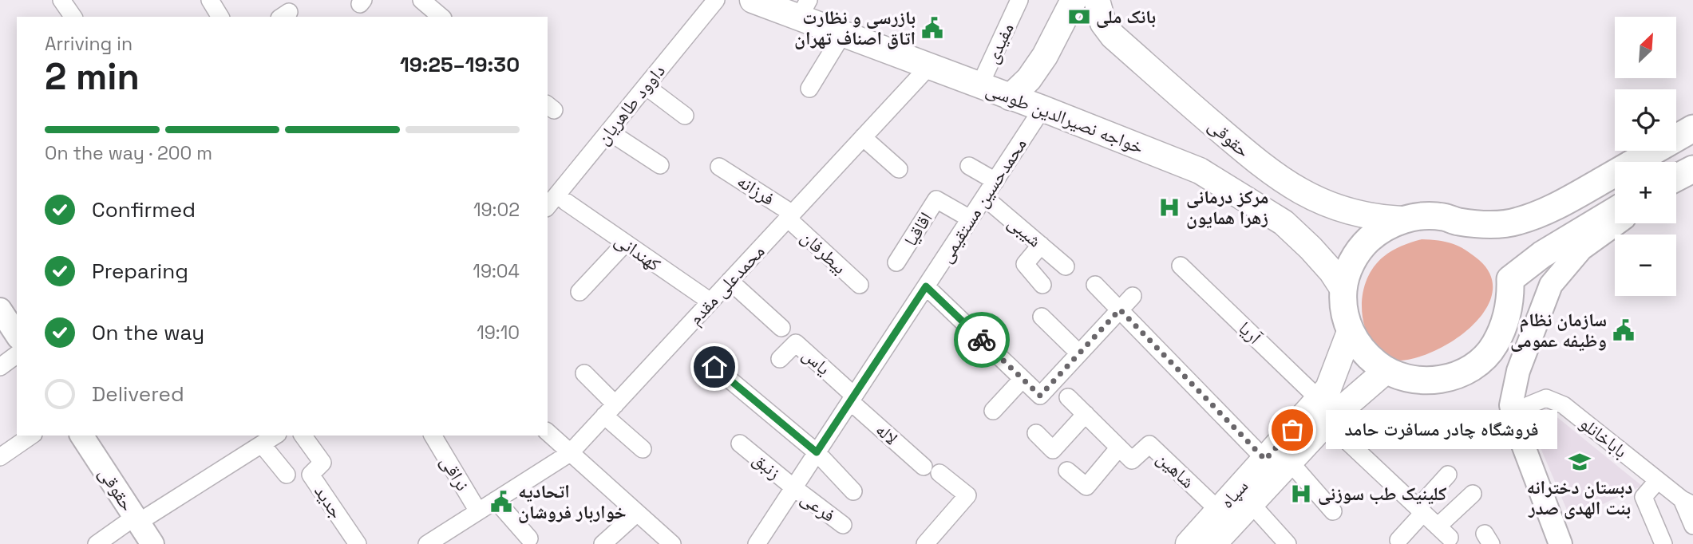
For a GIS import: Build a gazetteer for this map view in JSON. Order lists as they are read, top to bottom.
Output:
{
  "streets": {
    "main road": ["خواجه نصیرالدین طوسی", "حقوقی", "سپاه"],
    "street": [
      "مفیدی",
      "داوود طاهریان",
      "فرزانه",
      "محمدحسین مستقیمی",
      "اقاقیا",
      "شیبی",
      "کهندانی",
      "بیطرفان",
      "محمدعلی مقدم",
      "آریا",
      "یاس",
      "لاله",
      "باباخانلو",
      "زنبق",
      "شاهین",
      "نراقی",
      "جدید",
      "فرعی"
    ]
  },
  "crossings": [
    ["مفیدی", "خواجه نصیرالدین طوسی"],
    ["خواجه نصیرالدین طوسی", "محمدحسین مستقیمی"],
    ["خواجه نصیرالدین طوسی", "محمدعلی مقدم"],
    ["فرزانه", "بیطرفان"],
    ["فرزانه", "محمدعلی مقدم"],
    ["محمدحسین مستقیمی", "اقاقیا"],
    ["محمدحسین مستقیمی", "شیبی"],
    ["محمدحسین مستقیمی", "یاس"],
    ["محمدحسین مستقیمی", "لاله"],
    ["محمدحسین مستقیمی", "زنبق"],
    ["محمدحسین مستقیمی", "فرعی"],
    ["کهندانی", "محمدعلی مقدم"],
    ["بیطرفان", "محمدعلی مقدم"],
    ["محمدعلی مقدم", "نراقی"],
    ["آریا", "سپاه"],
    ["یاس", "لاله"],
    ["زنبق", "فرعی"],
    ["شاهین", "سپاه"]
  ],
  "places": {
    "bank": ["بانک ملی"],
    "public building": ["بازرسی و نظارت اتاق اصناف تهران", "سازمان نظام وظیفه عمومی", "اتحادیه خواربار فروشان"],
    "hospital": ["مرکز درمانی زهرا همایون", "کلینیک طب سوزنی"],
    "other": ["فروشگاه چادر مسافرت حامد"],
    "school or university": ["دبستان دخترانه بنت الهدی صدر"]
  },
  "north": "top right",
  "page": {
    "map_buttons": ["+", "−"],
    "heading": ["2 min", "Arriving in", "19:25–19:30"],
    "bar": "On the way · 200 m",
    "list": [
      ["Confirmed", "19:02"],
      ["Preparing", "19:04"],
      ["On the way", "19:10"],
      "Delivered"
    ],
    "bubble": "فروشگاه چادر مسافرت حامد"
  }
}
